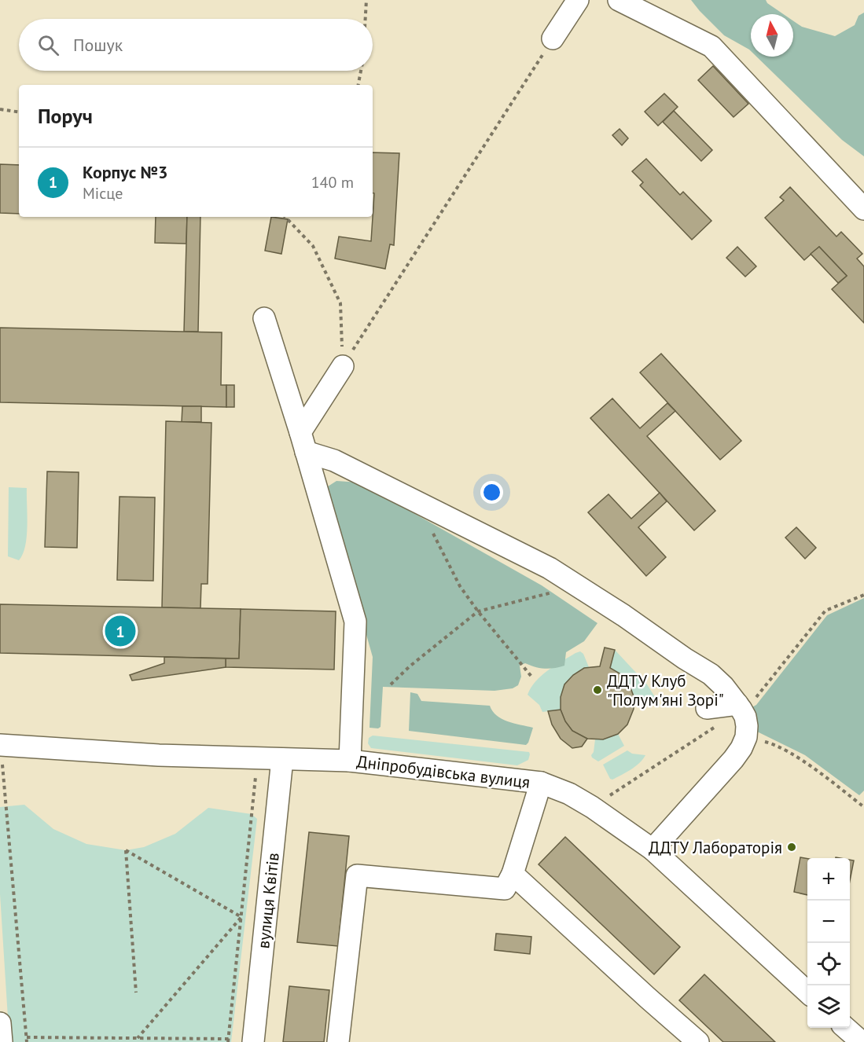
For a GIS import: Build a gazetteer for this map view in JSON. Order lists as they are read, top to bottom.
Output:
{
  "streets": {
    "street": ["Дніпробудівська вулиця", "вулиця Квітів"]
  },
  "crossings": [
    ["Дніпробудівська вулиця", "вулиця Квітів"]
  ],
  "places": ["ДДТУ Клуб \"Полум'яні Зорі\"", "ДДТУ Лабораторія"],
  "north": "top",
  "page": {
    "search": "Пошук",
    "heading": "Поруч",
    "list": [
      {
        "mark": "1",
        "name": "Корпус №3",
        "note": "Місце",
        "value": "140 m"
      }
    ],
    "pins": "1",
    "map_buttons": ["+", "−"]
  }
}
